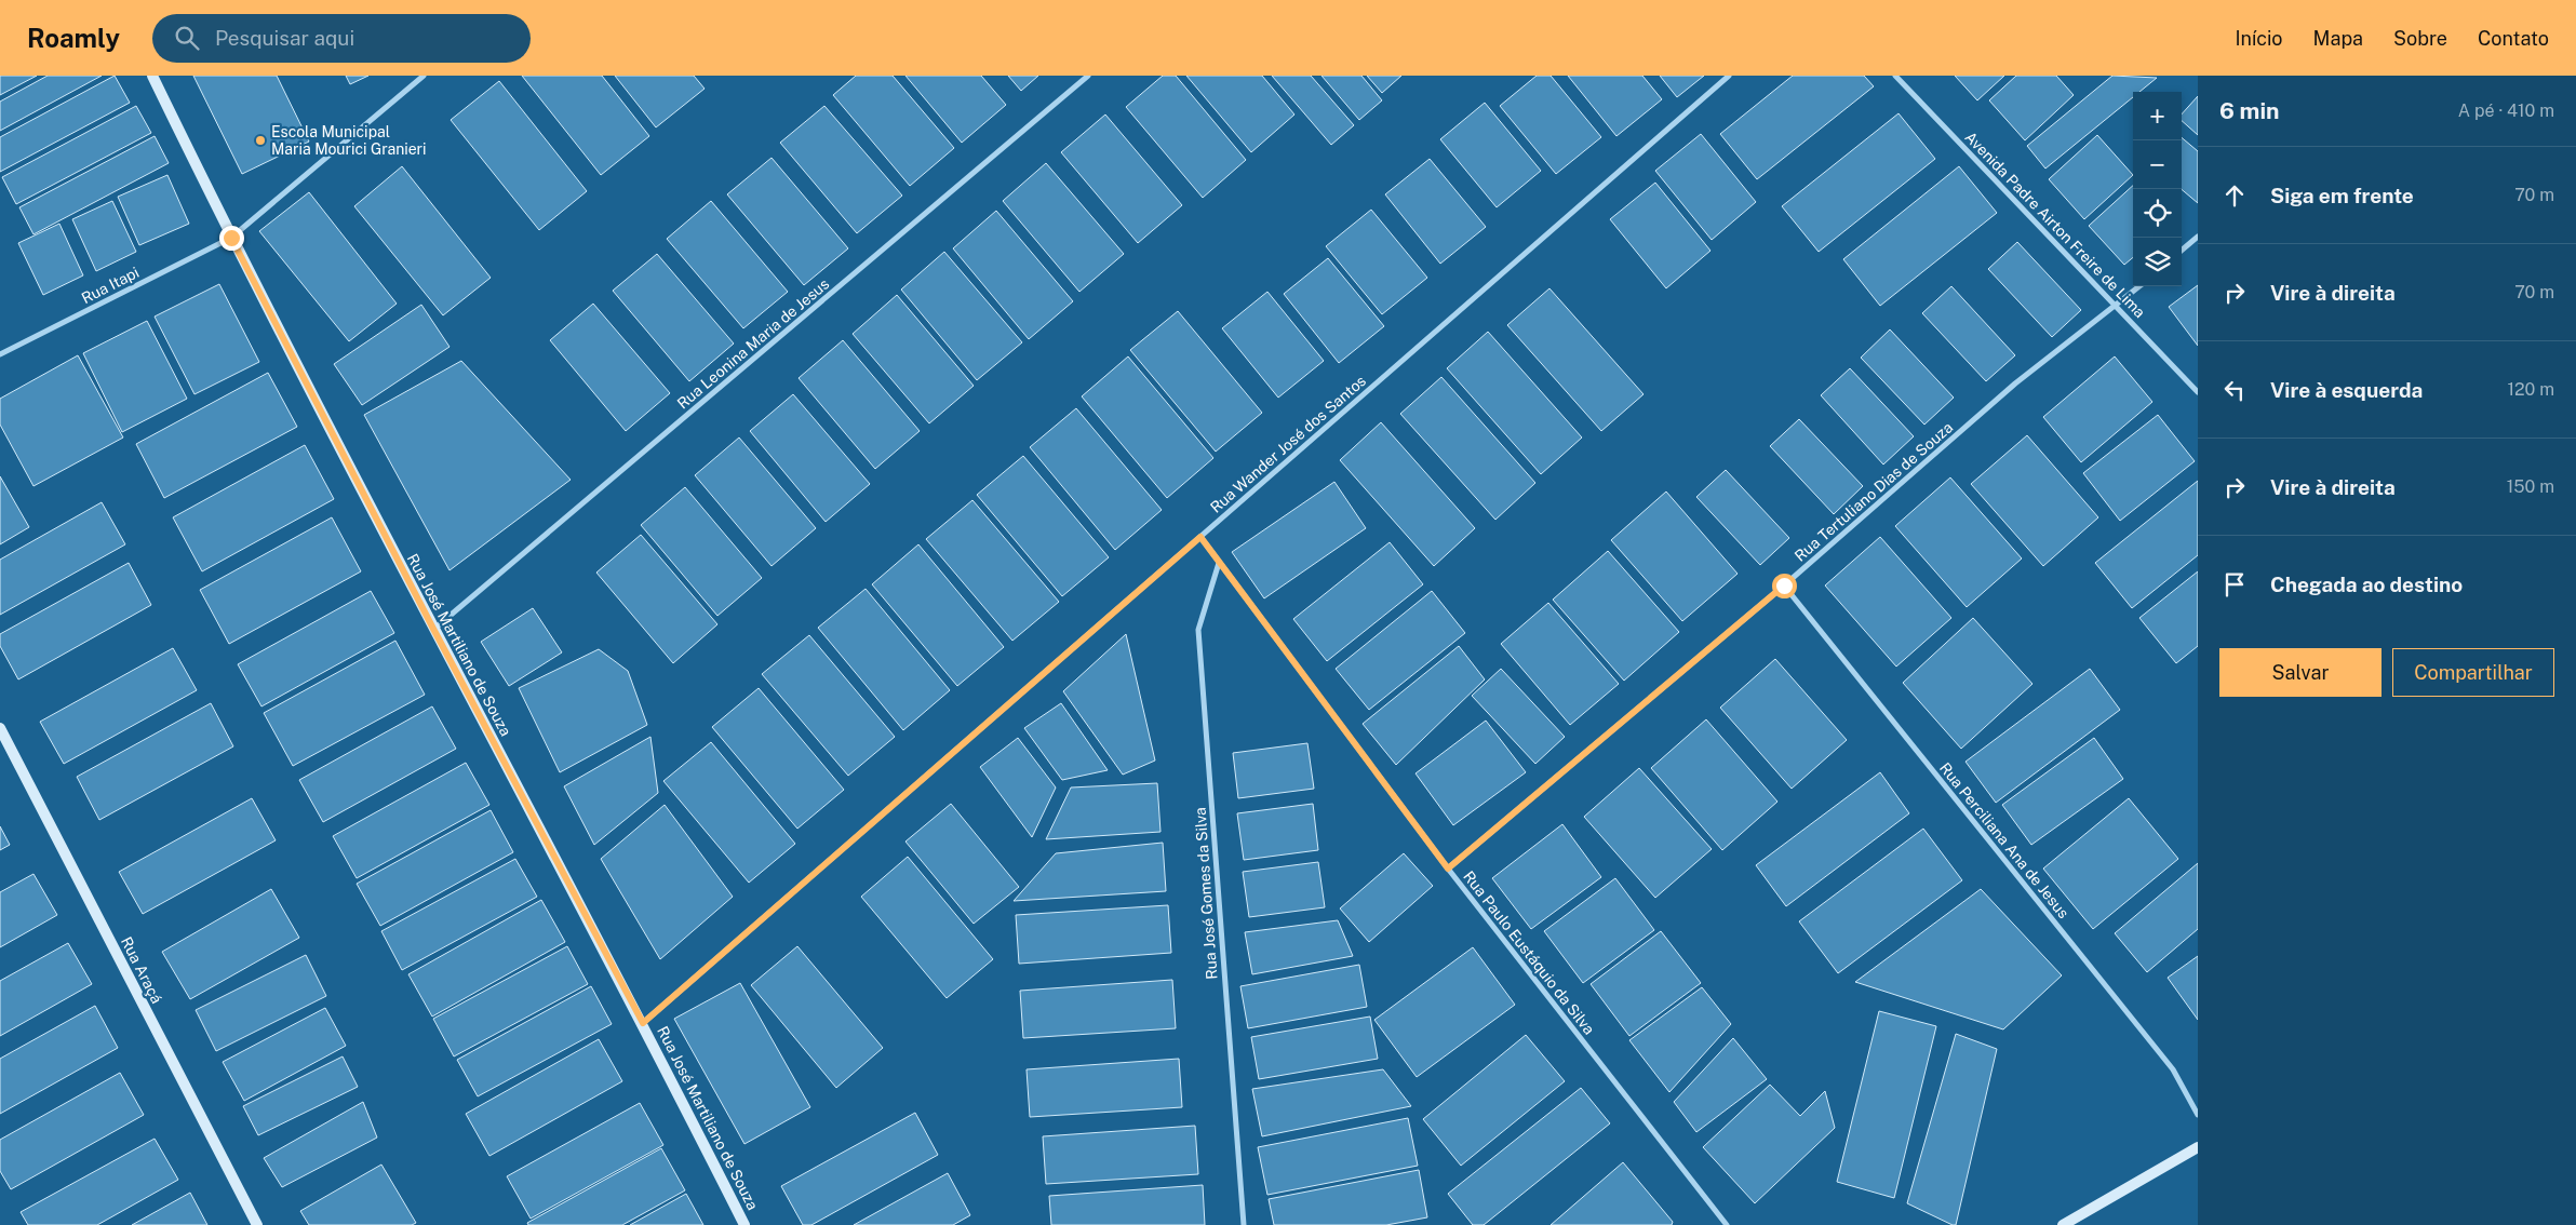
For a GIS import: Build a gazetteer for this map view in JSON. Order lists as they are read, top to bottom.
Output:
{
  "streets": {
    "street": [
      "Avenida Padre Airton Freire de Lima",
      "Rua Itapi",
      "Rua Leonina Maria de Jesus",
      "Rua Wander José dos Santos",
      "Rua Tertuliano Dias de Souza",
      "Rua José Martiliano de Souza",
      "Rua Perciliana Ana de Jesus",
      "Rua José Gomes da Silva",
      "Rua Paulo Eustáquio da Silva",
      "Rua Araçá"
    ]
  },
  "crossings": [
    ["Avenida Padre Airton Freire de Lima", "Rua Tertuliano Dias de Souza"],
    ["Rua Itapi", "Rua José Martiliano de Souza"],
    ["Rua Leonina Maria de Jesus", "Rua José Martiliano de Souza"],
    ["Rua Wander José dos Santos", "Rua José Martiliano de Souza"],
    ["Rua Wander José dos Santos", "Rua Paulo Eustáquio da Silva"],
    ["Rua Tertuliano Dias de Souza", "Rua Perciliana Ana de Jesus"],
    ["Rua Tertuliano Dias de Souza", "Rua Paulo Eustáquio da Silva"],
    ["Rua José Gomes da Silva", "Rua Paulo Eustáquio da Silva"]
  ],
  "places": ["Escola Municipal Maria Mourici Granieri"],
  "page": {
    "header": "Roamly",
    "search": "Pesquisar aqui",
    "nav": [
      "Início",
      "Mapa",
      "Sobre",
      "Contato"
    ],
    "heading": ["6 min", "A pé · 410 m"],
    "map_buttons": ["+", "−"],
    "list": [
      ["Siga em frente", "70 m"],
      ["Vire à direita", "70 m"],
      ["Vire à esquerda", "120 m"],
      ["Vire à direita", "150 m"],
      "Chegada ao destino"
    ],
    "buttons": ["Salvar", "Compartilhar"]
  }
}
